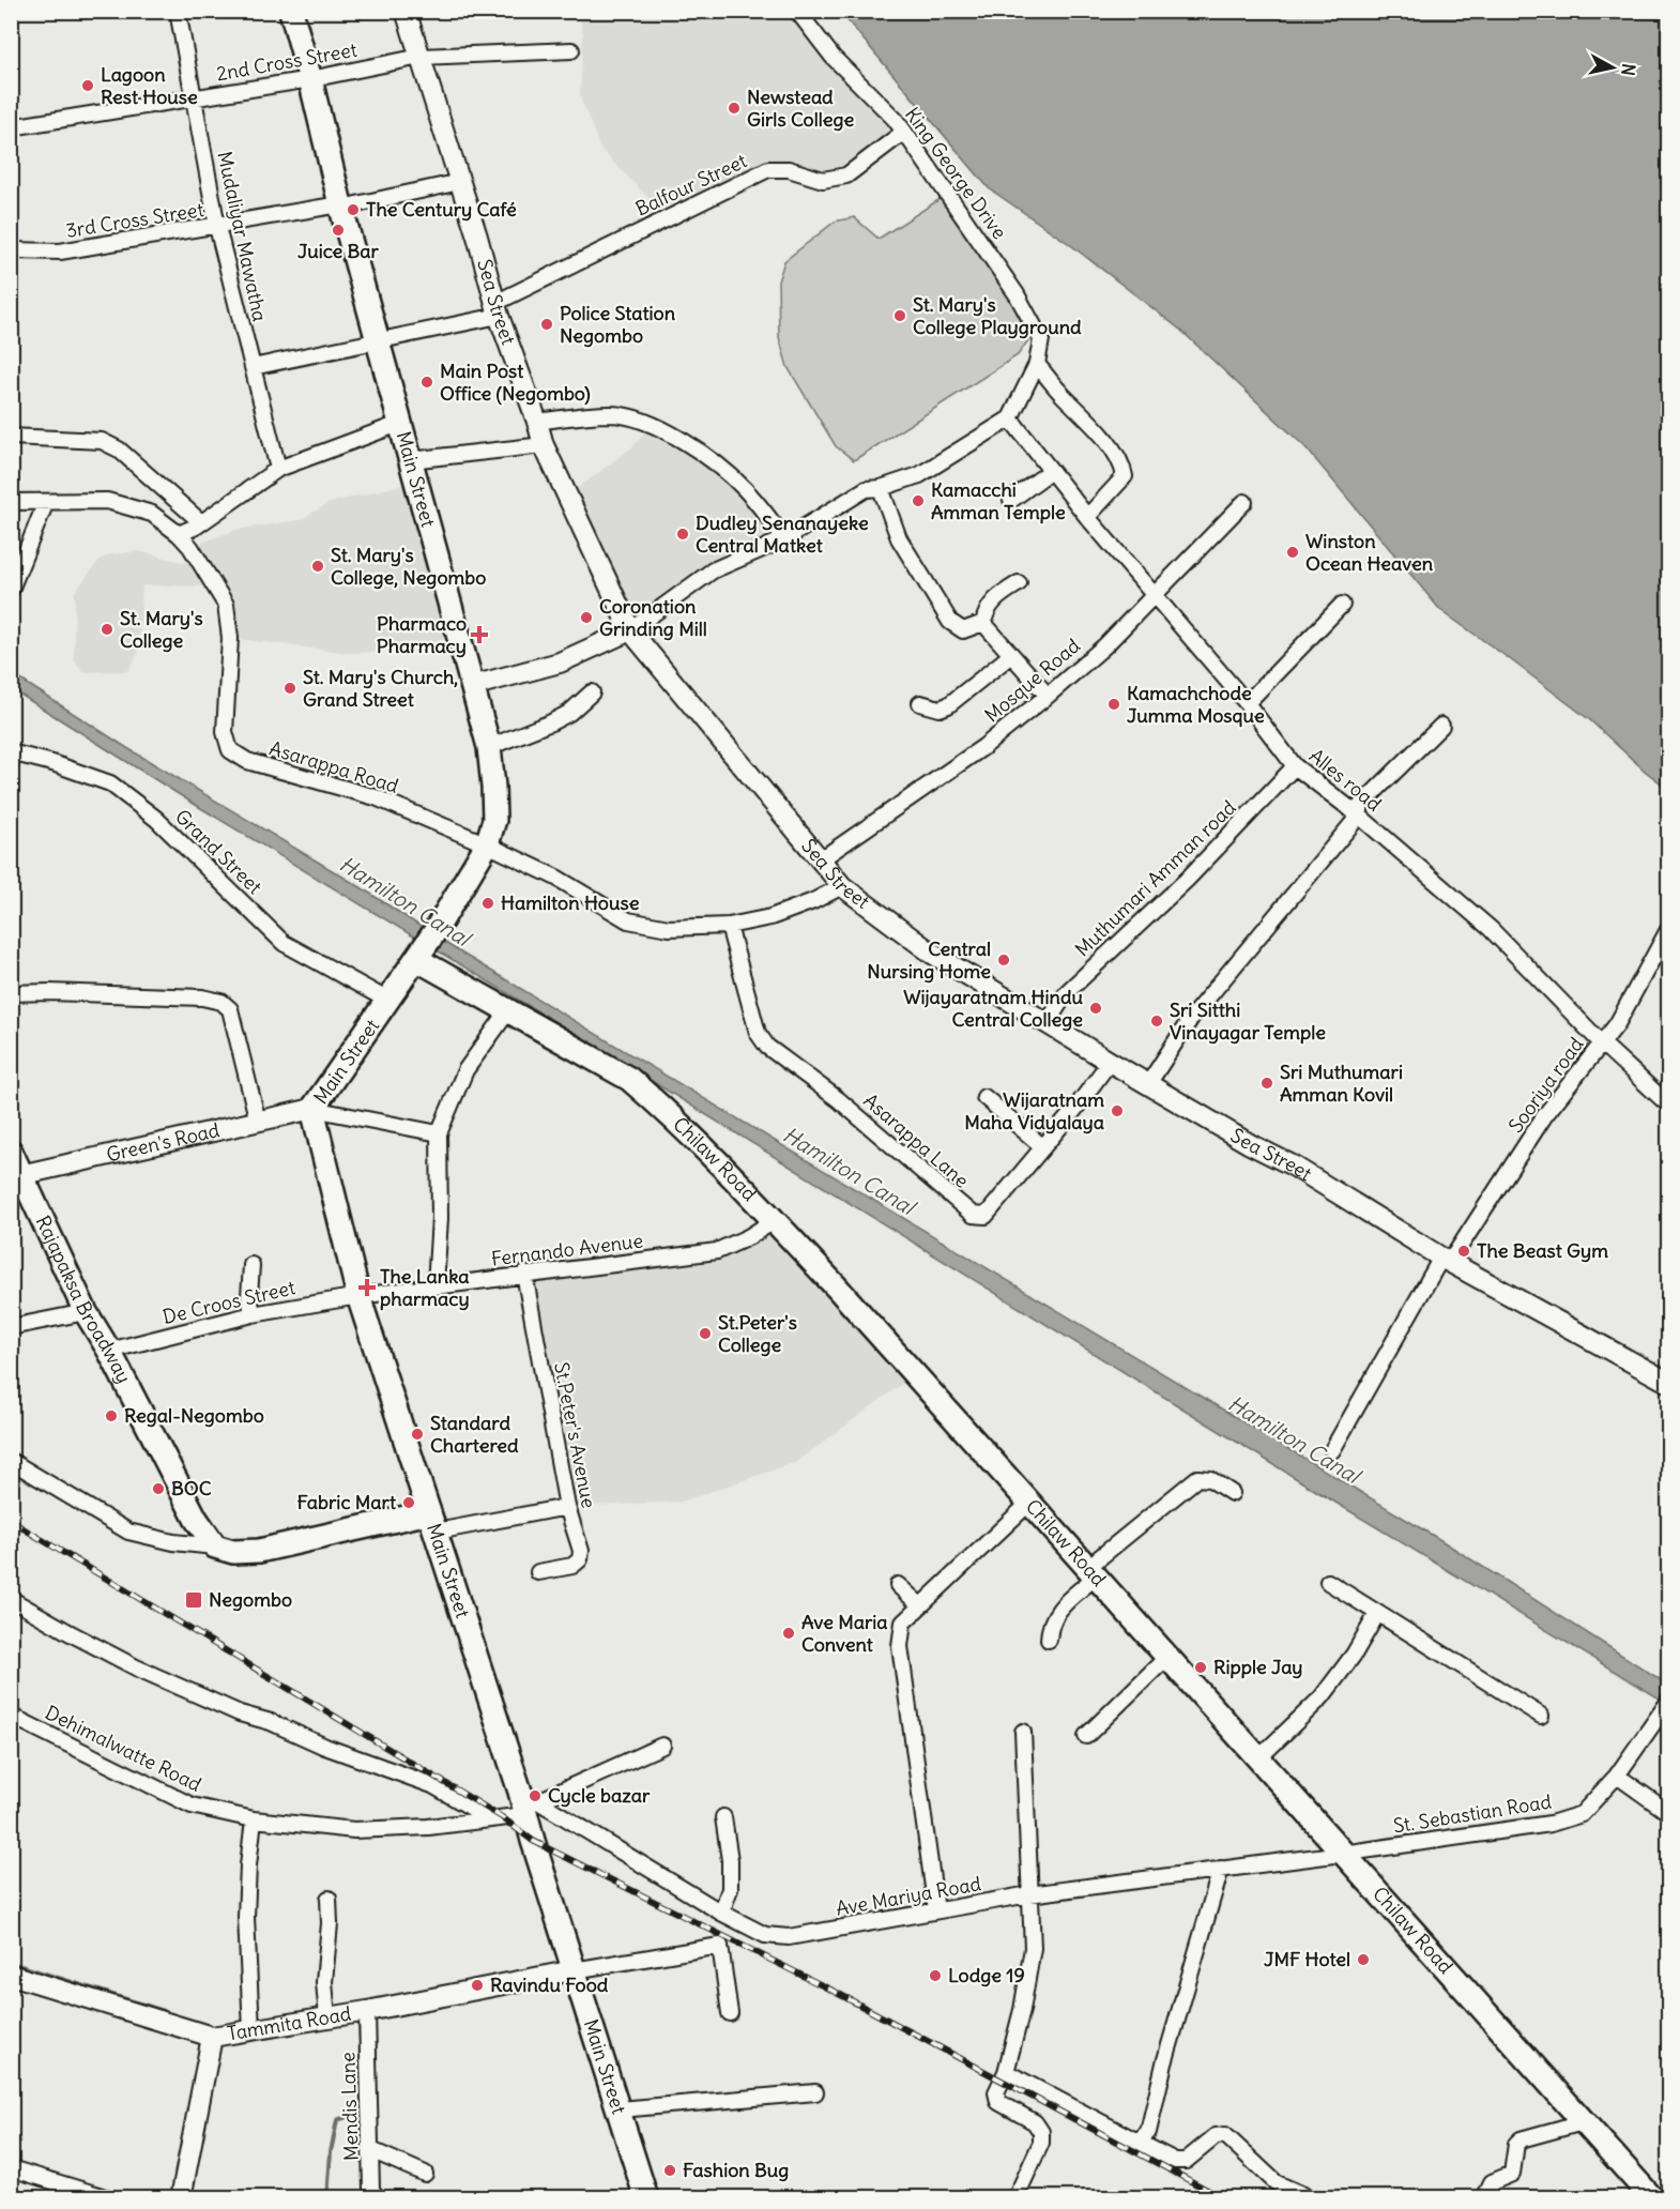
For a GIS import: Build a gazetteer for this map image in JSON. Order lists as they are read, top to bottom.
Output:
{
  "streets": {
    "main road": ["Main Street", "Chilaw Road", "Rajapaksa Broadway"],
    "street": [
      "2nd Cross Street",
      "King George Drive",
      "Balfour Street",
      "3rd Cross Street",
      "Mudaliyar Mawatha",
      "Sea Street",
      "Mosque Road",
      "Asarappa Road",
      "Alles road",
      "Grand Street",
      "Muthumari Amman road",
      "Sooriya road",
      "Asarappa Lane",
      "Green's Road",
      "Fernando Avenue",
      "De Croos Street",
      "St.Peter's Avenue",
      "Dehimalwatte Road",
      "St. Sebastian Road",
      "Ave Mariya Road",
      "Tammita Road",
      "Mendis Lane"
    ]
  },
  "crossings": [
    ["2nd Cross Street", "Mudaliyar Mawatha"],
    ["2nd Cross Street", "Sea Street"],
    ["2nd Cross Street", "Main Street"],
    ["King George Drive", "Balfour Street"],
    ["Balfour Street", "Mudaliyar Mawatha"],
    ["Balfour Street", "Sea Street"],
    ["Balfour Street", "Main Street"],
    ["3rd Cross Street", "Mudaliyar Mawatha"],
    ["3rd Cross Street", "Sea Street"],
    ["3rd Cross Street", "Main Street"],
    ["Sea Street", "Mosque Road"],
    ["Sea Street", "Asarappa Road"],
    ["Sea Street", "Muthumari Amman road"],
    ["Sea Street", "Sooriya road"],
    ["Sea Street", "Asarappa Lane"],
    ["Main Street", "Asarappa Road"],
    ["Main Street", "Grand Street"],
    ["Main Street", "Green's Road"],
    ["Main Street", "Chilaw Road"],
    ["Main Street", "Fernando Avenue"],
    ["Main Street", "De Croos Street"],
    ["Main Street", "Dehimalwatte Road"],
    ["Main Street", "Ave Mariya Road"],
    ["Main Street", "Tammita Road"],
    ["Mosque Road", "Alles road"],
    ["Asarappa Road", "Asarappa Lane"],
    ["Alles road", "Muthumari Amman road"],
    ["Alles road", "Sooriya road"],
    ["Green's Road", "Rajapaksa Broadway"],
    ["Chilaw Road", "Fernando Avenue"],
    ["Chilaw Road", "St. Sebastian Road"],
    ["Chilaw Road", "Ave Mariya Road"],
    ["Fernando Avenue", "De Croos Street"],
    ["Fernando Avenue", "St.Peter's Avenue"],
    ["Rajapaksa Broadway", "De Croos Street"],
    ["Dehimalwatte Road", "Ave Mariya Road"],
    ["St. Sebastian Road", "Ave Mariya Road"],
    ["Tammita Road", "Mendis Lane"]
  ],
  "water": ["Hamilton Canal"],
  "places": {
    "other": [
      "Lagoon Rest House",
      "Newstead Girls College",
      "The Century Café",
      "Juice Bar",
      "St. Mary's College Playground",
      "Police Station Negombo",
      "Main Post Office (Negombo)",
      "Kamacchi Amman Temple",
      "Dudley Senanayeke Central Matket",
      "Winston Ocean Heaven",
      "St. Mary's College, Negombo",
      "Coronation Grinding Mill",
      "St. Mary's College",
      "St. Mary's Church, Grand Street",
      "Kamachchode Jumma Mosque",
      "Hamilton House",
      "Central Nursing Home",
      "Wijayaratnam Hindu Central College",
      "Sri Sitthi Vinayagar Temple",
      "Sri Muthumari Amman Kovil",
      "Wijaratnam Maha Vidyalaya",
      "The Beast Gym",
      "St.Peter's College",
      "Regal-Negombo",
      "Standard Chartered",
      "BOC",
      "Fabric Mart",
      "Ave Maria Convent",
      "Ripple Jay",
      "Cycle bazar",
      "JMF Hotel",
      "Lodge 19",
      "Ravindu Food",
      "Fashion Bug"
    ],
    "health": ["Pharmaco Pharmacy", "The Lanka pharmacy"],
    "transit": ["Negombo"]
  },
  "north": "right"
}
